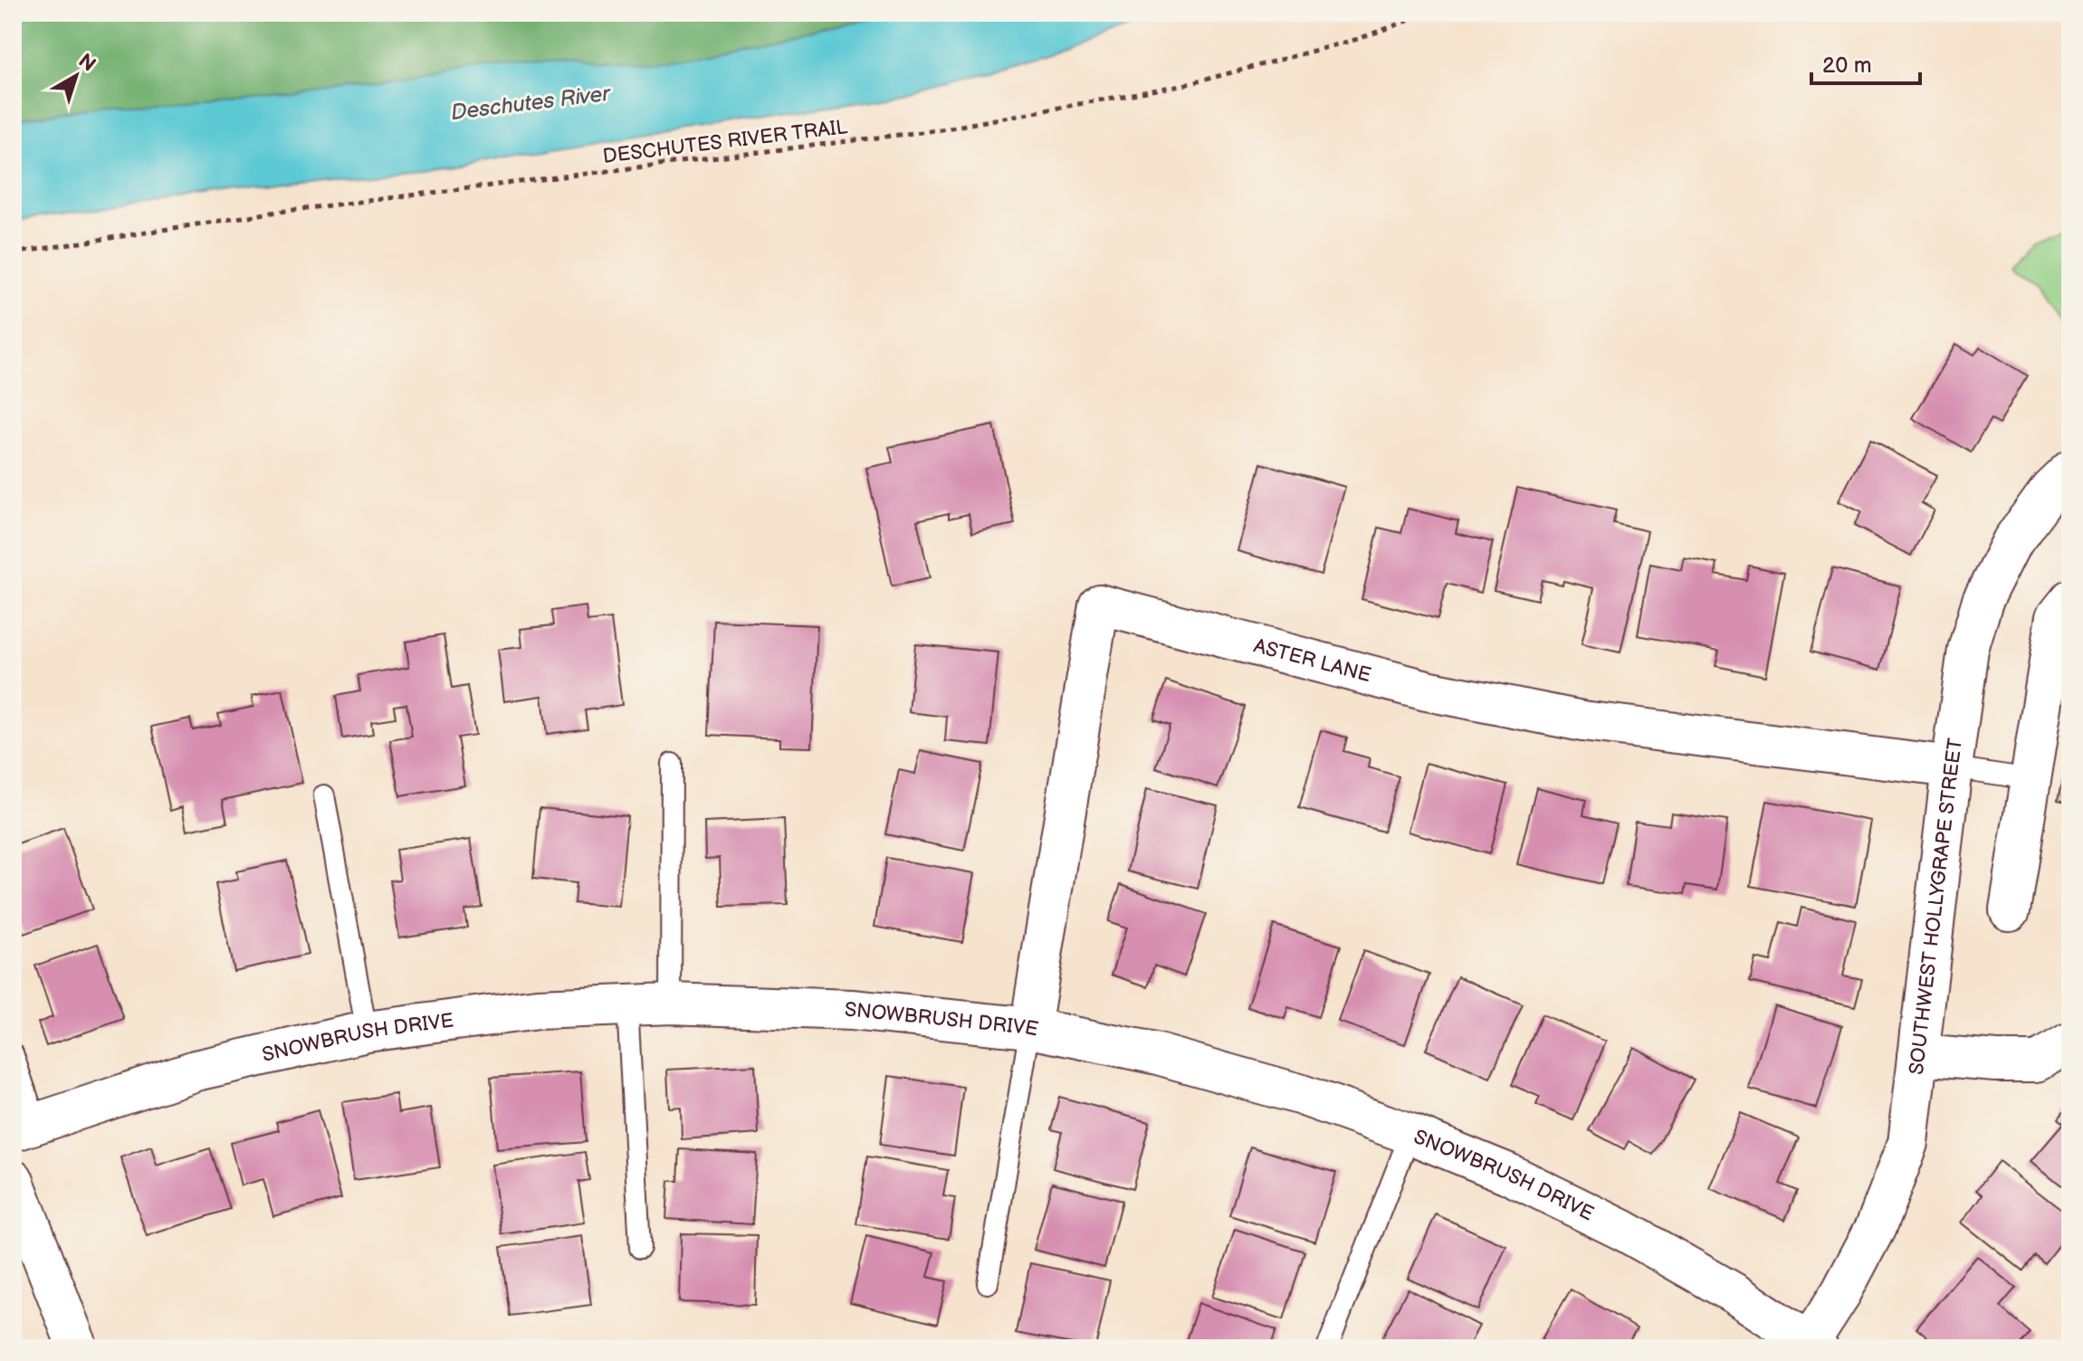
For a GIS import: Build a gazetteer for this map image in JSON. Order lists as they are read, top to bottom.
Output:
{
  "streets": {
    "street": ["ASTER LANE", "SOUTHWEST HOLLYGRAPE STREET", "SNOWBRUSH DRIVE"],
    "path": ["DESCHUTES RIVER TRAIL"]
  },
  "crossings": [
    ["ASTER LANE", "SOUTHWEST HOLLYGRAPE STREET"],
    ["ASTER LANE", "SNOWBRUSH DRIVE"],
    ["SOUTHWEST HOLLYGRAPE STREET", "SNOWBRUSH DRIVE"]
  ],
  "water": ["Deschutes River"],
  "scale_bar": "20 m",
  "north": "top right"
}
